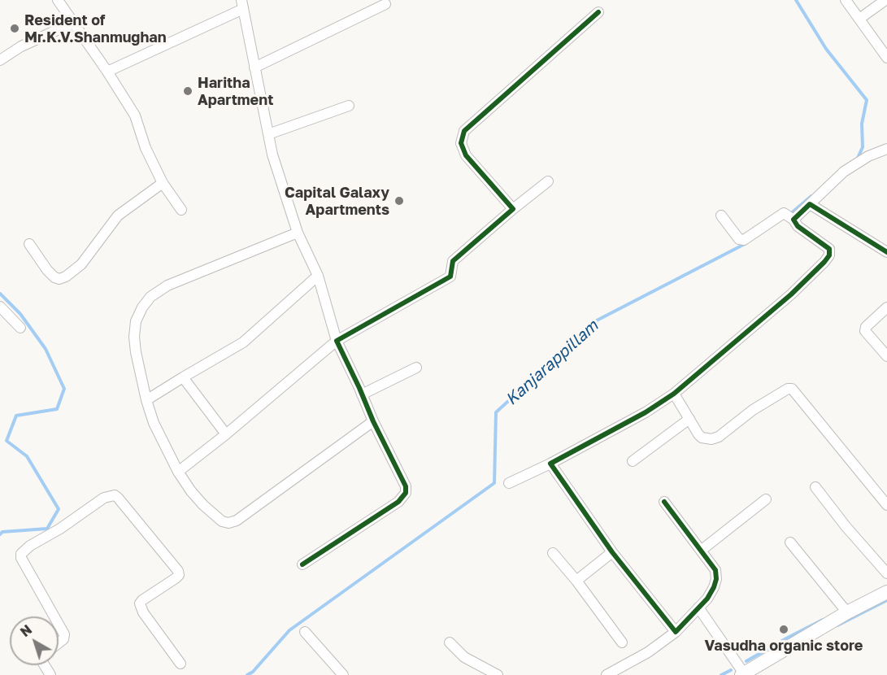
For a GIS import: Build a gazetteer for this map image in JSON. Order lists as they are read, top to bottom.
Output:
{
  "water": ["Kanjarappillam"],
  "places": [
    "Resident of Mr.K.V.Shanmughan",
    "Haritha Apartment",
    "Capital Galaxy Apartments",
    "Vasudha organic store"
  ],
  "north": "top left"
}
